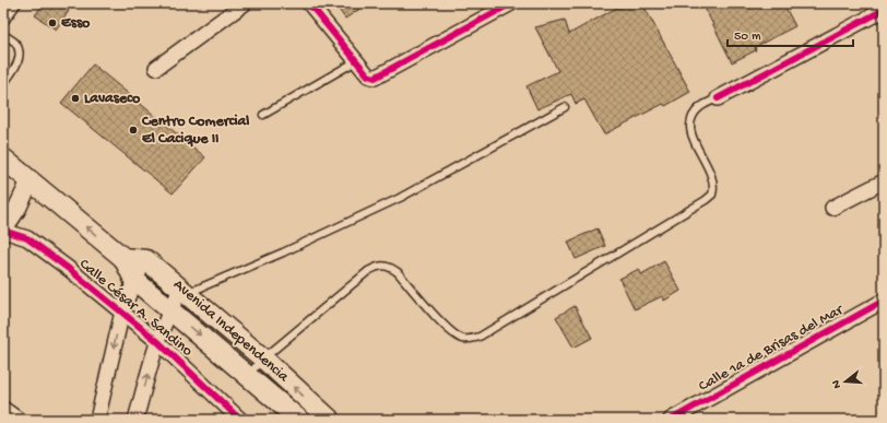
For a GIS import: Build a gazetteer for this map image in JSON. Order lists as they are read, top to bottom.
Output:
{
  "streets": {
    "main road": ["Avenida Independencia"],
    "street": ["Calle César A. Sandino", "Calle 1a de Brisas del Mar"]
  },
  "places": ["Esso", "Lavaseco", "Centro Comercial El Cacique II"],
  "scale_bar": "50 m",
  "north": "left"
}
